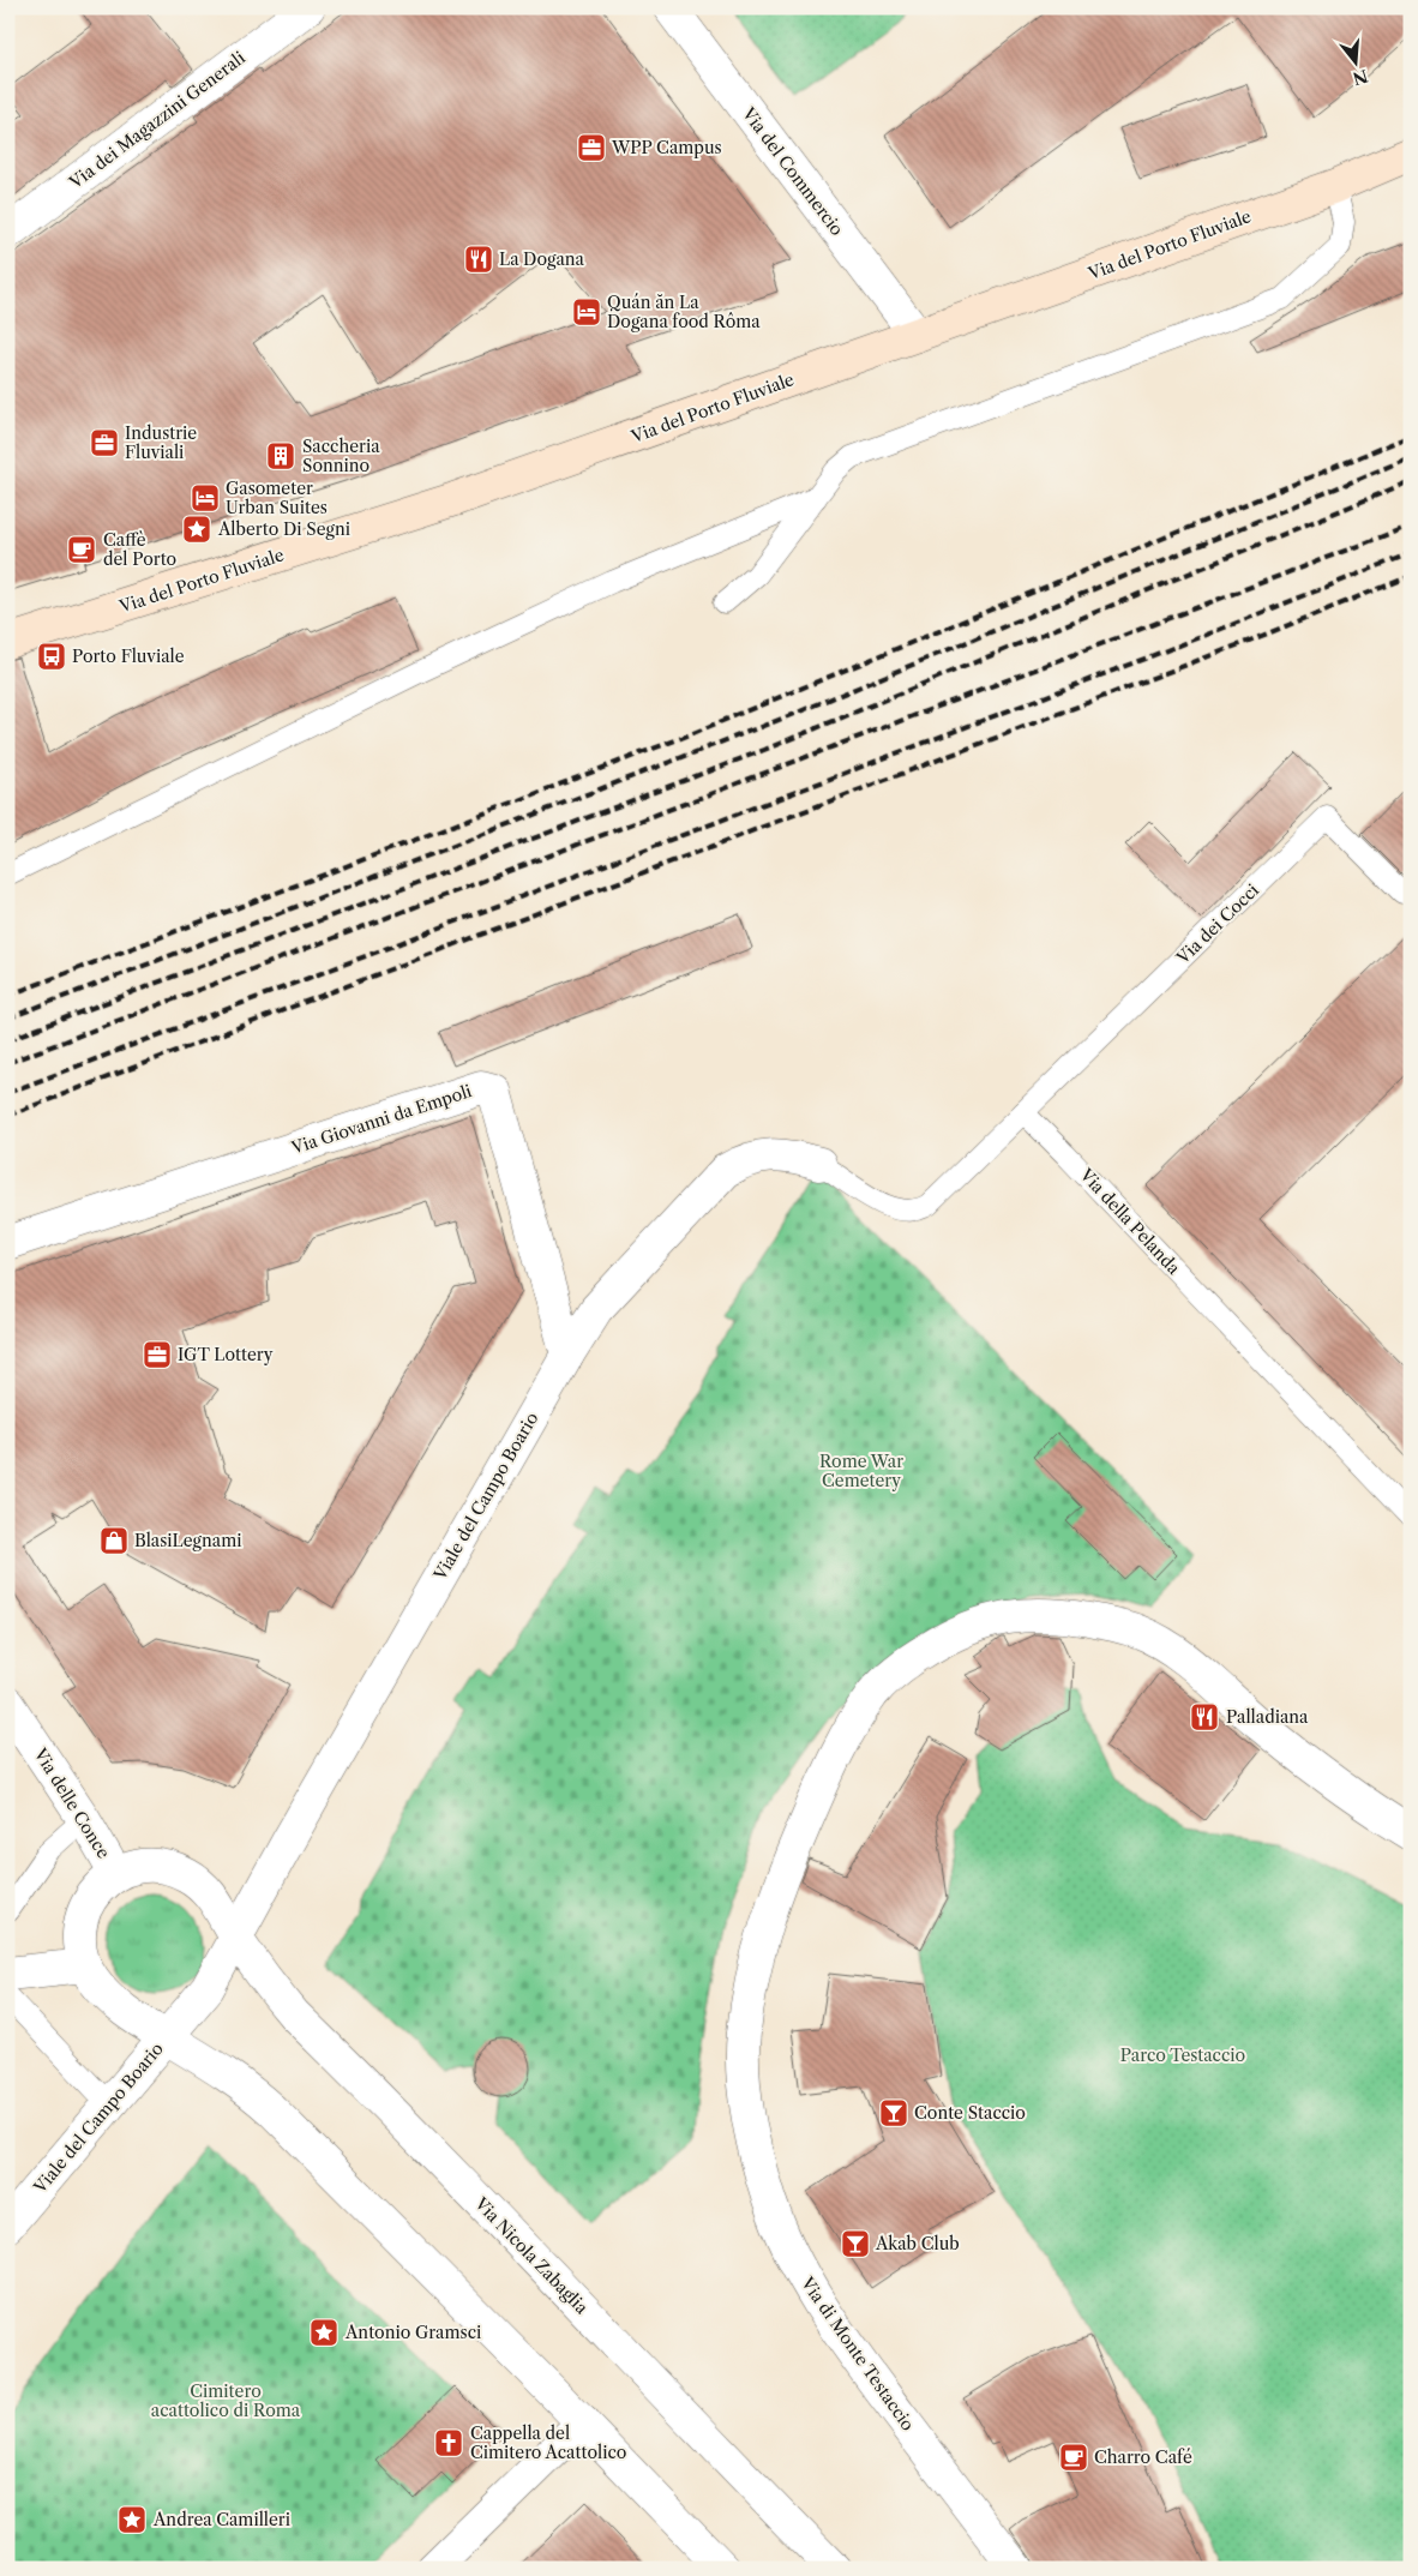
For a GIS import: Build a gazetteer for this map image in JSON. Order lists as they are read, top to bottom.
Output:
{
  "streets": {
    "main road": ["Via del Porto Fluviale"],
    "street": [
      "Via dei Magazzini Generali",
      "Via del Commercio",
      "Via Giovanni da Empoli",
      "Viale del Campo Boario",
      "Via delle Conce",
      "Via Nicola Zabaglia",
      "Via di Monte Testaccio"
    ],
    "lane": ["Via dei Cocci", "Via della Pelanda"]
  },
  "crossings": [
    ["Via del Commercio", "Via del Porto Fluviale"],
    ["Via dei Cocci", "Via della Pelanda"],
    ["Via Giovanni da Empoli", "Viale del Campo Boario"],
    ["Viale del Campo Boario", "Via delle Conce"],
    ["Viale del Campo Boario", "Via Nicola Zabaglia"],
    ["Via delle Conce", "Via Nicola Zabaglia"]
  ],
  "parks": ["Rome War Cemetery", "Parco Testaccio", "Cimitero acattolico di Roma"],
  "places": {
    "office": ["WPP Campus", "Industrie Fluviali", "IGT Lottery"],
    "restaurant": ["La Dogana", "Palladiana"],
    "hotel": ["Quán ăn La Dogana food Rôma", "Gasometer Urban Suites"],
    "building": ["Saccheria Sonnino"],
    "place": ["Alberto Di Segni", "Antonio Gramsci", "Andrea Camilleri"],
    "cafe": ["Caffè del Porto", "Charro Café"],
    "bus stop": ["Porto Fluviale"],
    "shop": ["BlasiLegnami"],
    "bar": ["Conte Staccio", "Akab Club"],
    "church": ["Cappella del Cimitero Acattolico"]
  },
  "north": "bottom"
}
